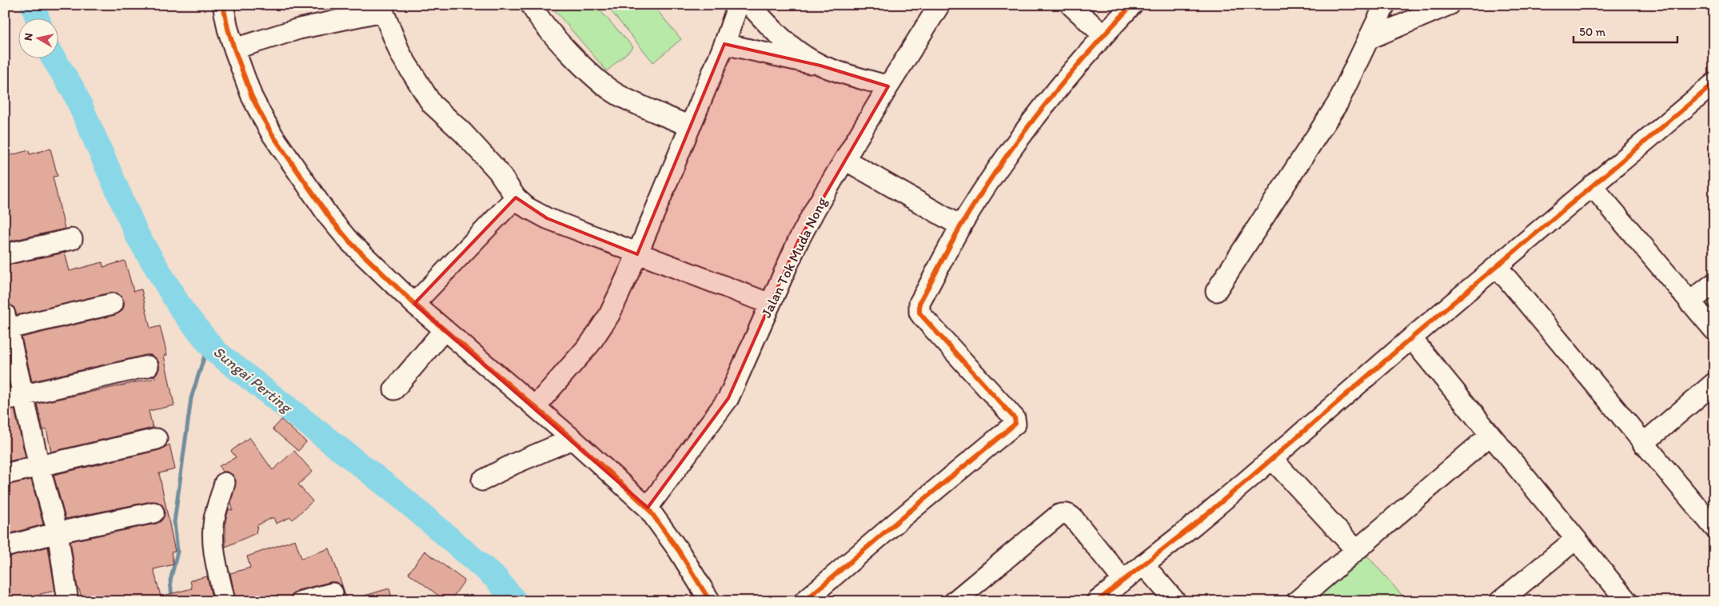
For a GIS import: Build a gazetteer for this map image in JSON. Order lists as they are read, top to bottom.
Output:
{
  "streets": {
    "street": ["Jalan Tok Muda Nong"]
  },
  "water": ["Sungai Perting"],
  "scale_bar": "50 m",
  "north": "left"
}
